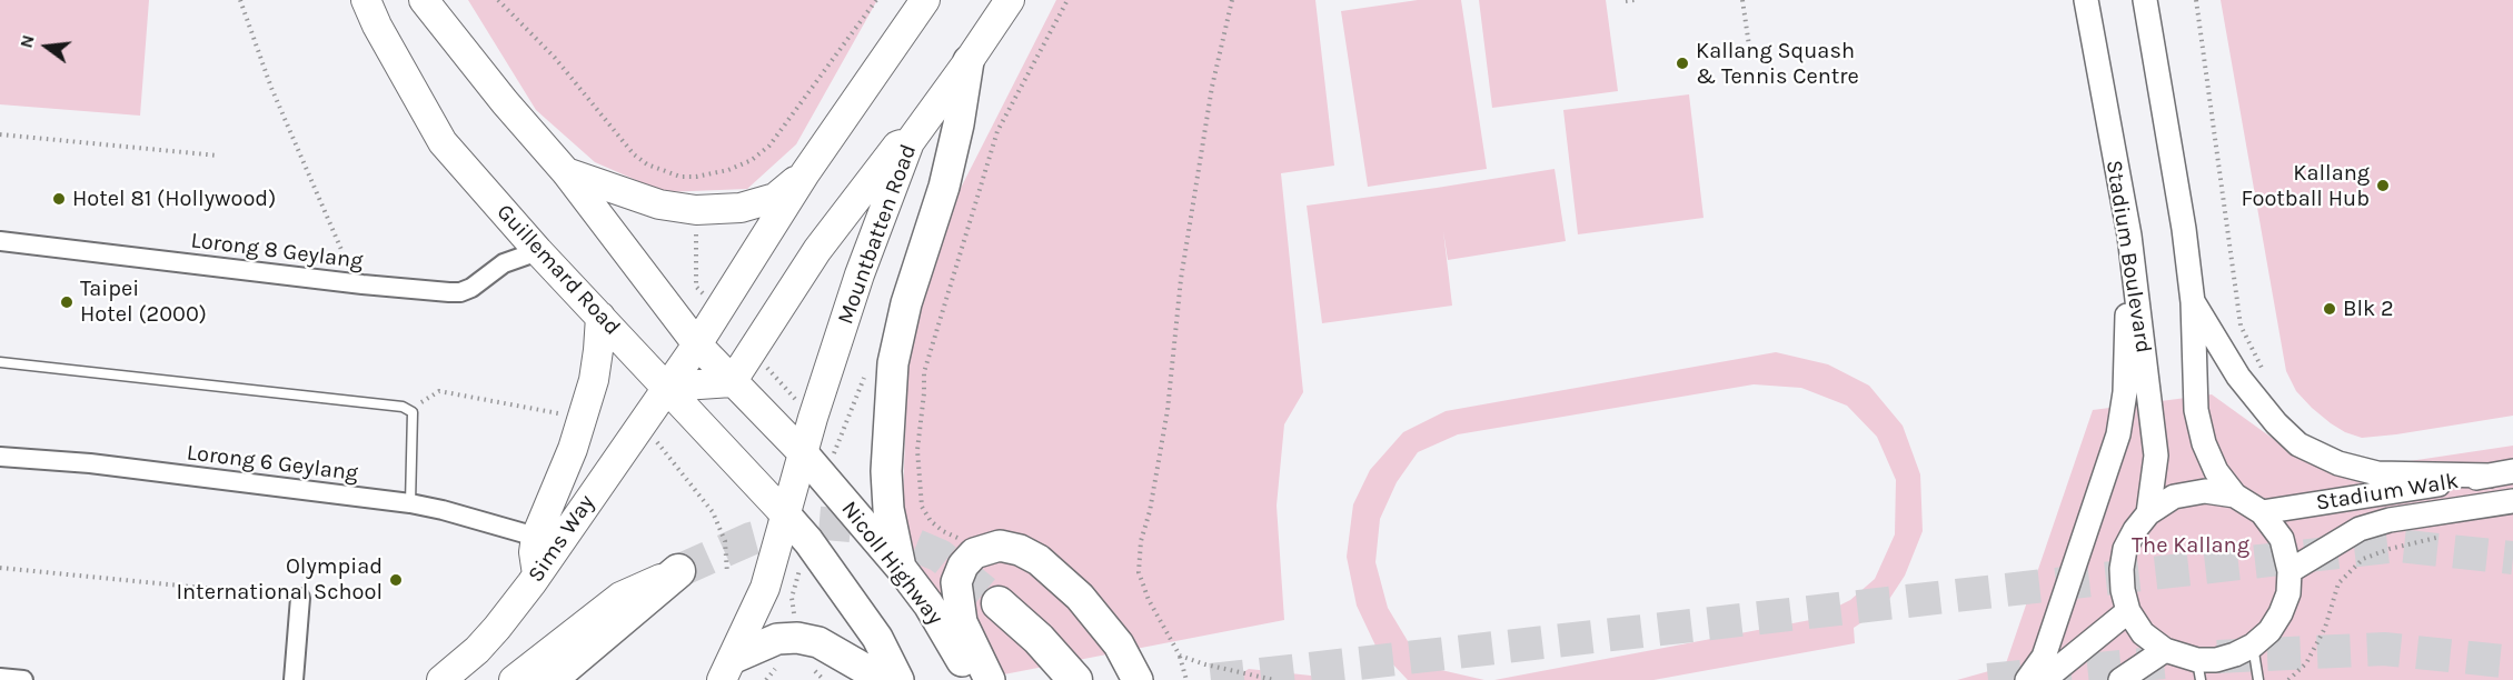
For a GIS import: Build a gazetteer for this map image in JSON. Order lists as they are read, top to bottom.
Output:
{
  "streets": {
    "highway": ["Nicoll Highway"],
    "main road": ["Mountbatten Road", "Guillemard Road", "Sims Way"],
    "street": [
      "Lorong 8 Geylang",
      "Stadium Boulevard",
      "Lorong 6 Geylang",
      "Stadium Walk"
    ]
  },
  "crossings": [
    ["Mountbatten Road", "Nicoll Highway"],
    ["Lorong 8 Geylang", "Guillemard Road"],
    ["Stadium Boulevard", "Stadium Walk"],
    ["Guillemard Road", "Sims Way"]
  ],
  "parks": ["The Kallang"],
  "places": [
    "Kallang Squash & Tennis Centre",
    "Kallang Football Hub",
    "Hotel 81 (Hollywood)",
    "Taipei Hotel (2000)",
    "Blk 2",
    "Olympiad International School"
  ],
  "north": "left"
}
